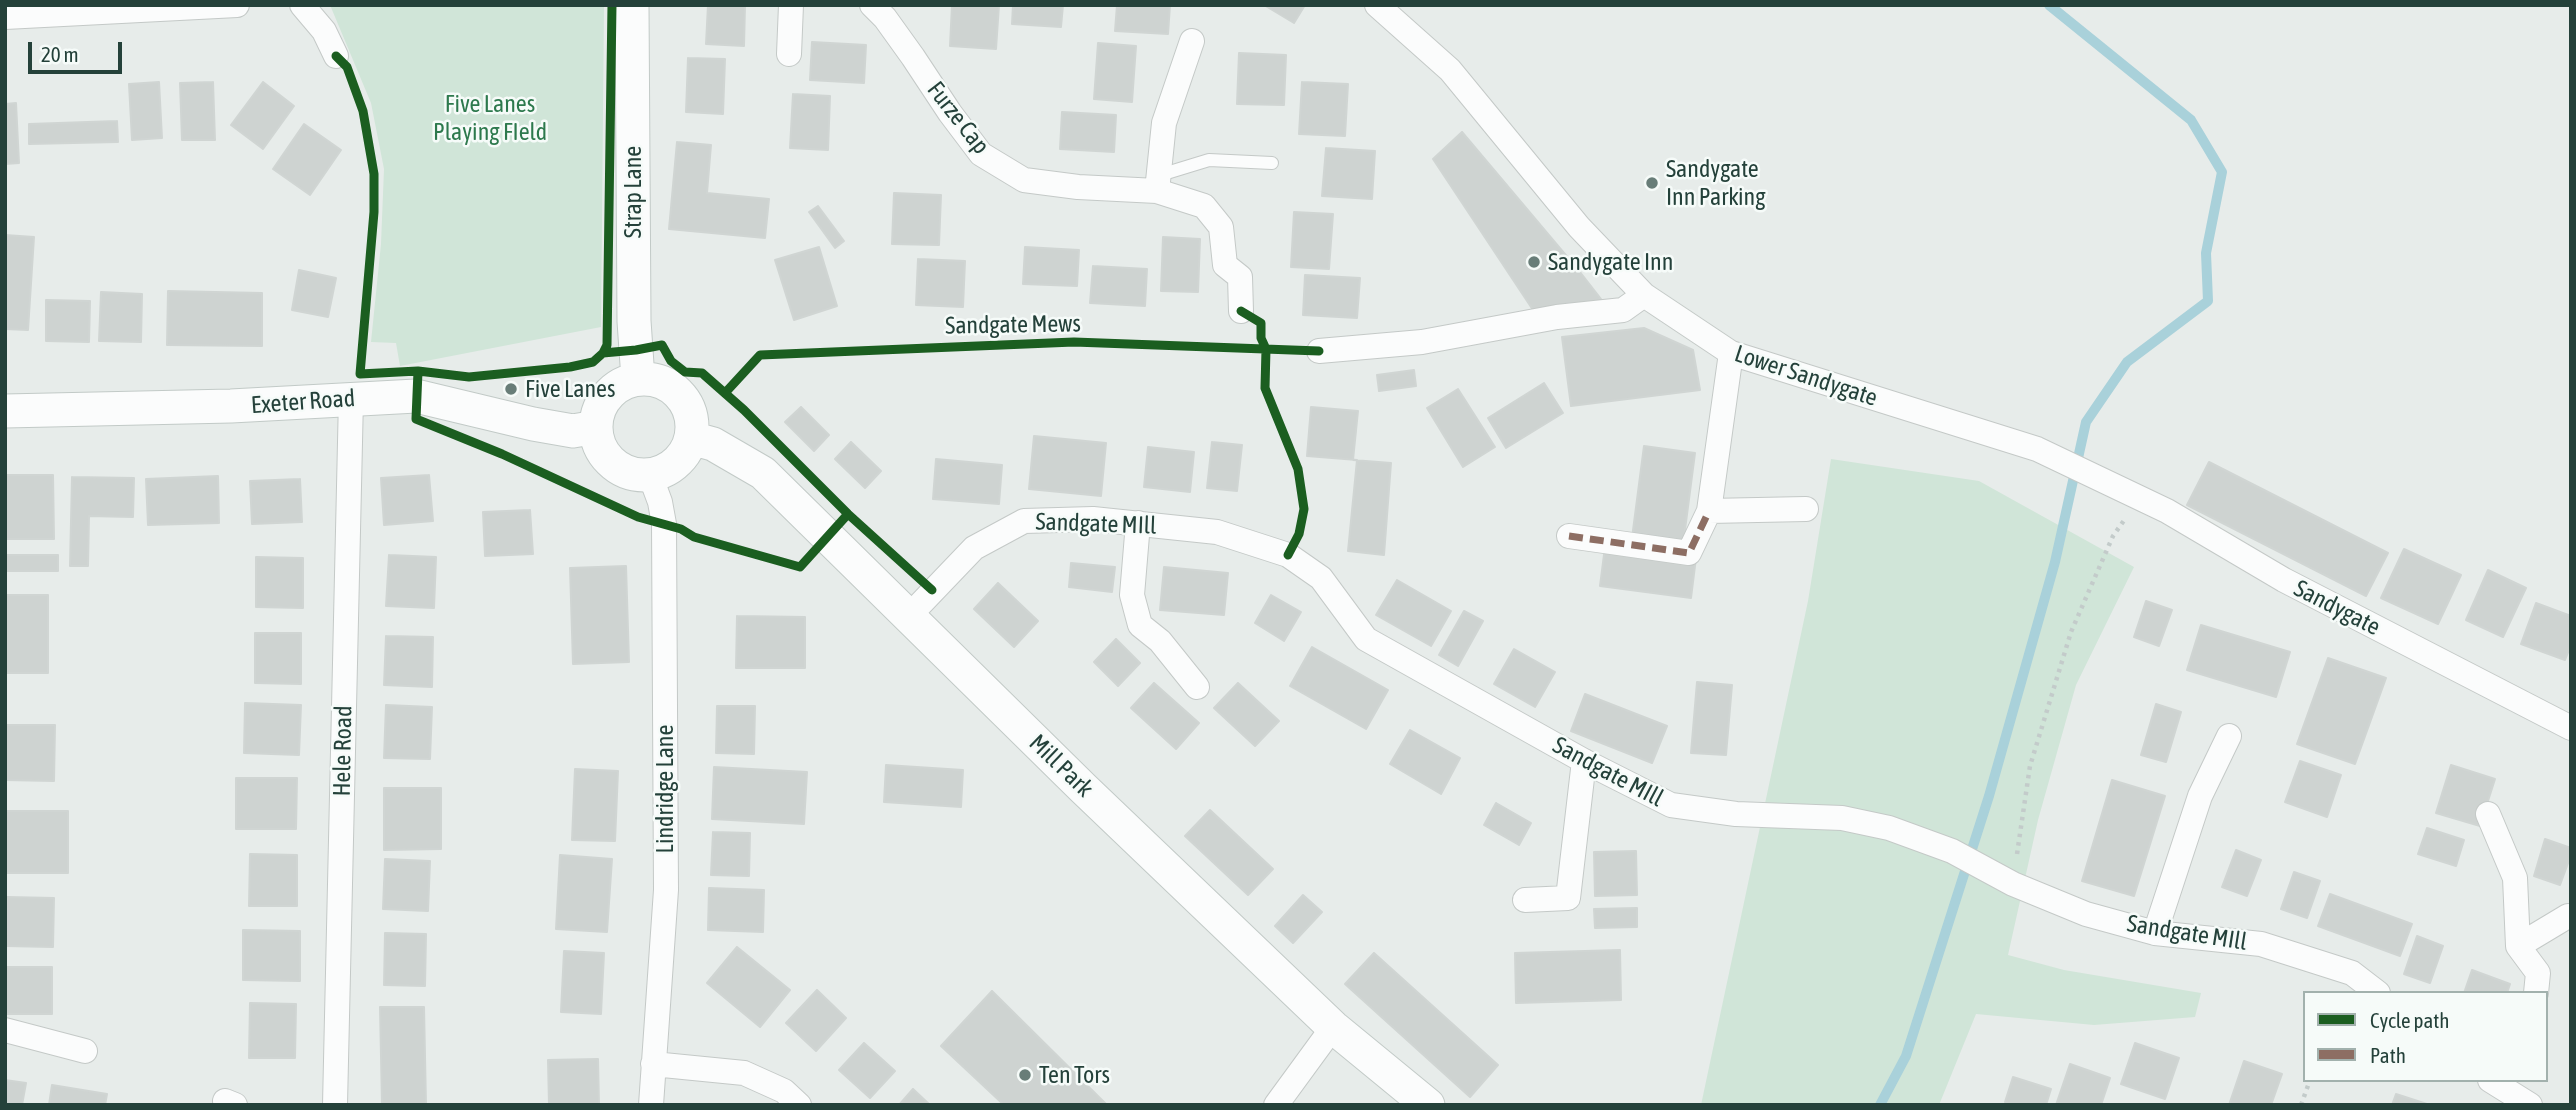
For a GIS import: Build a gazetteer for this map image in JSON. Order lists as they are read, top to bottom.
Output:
{
  "streets": {
    "main road": ["Strap Lane", "Exeter Road", "Mill Park"],
    "street": [
      "Furze Cap",
      "Lower Sandygate",
      "Sandgate MIll",
      "Sandygate",
      "Hele Road",
      "Lindridge Lane"
    ],
    "cycle path": ["Sandgate Mews"]
  },
  "crossings": [
    ["Strap Lane", "Exeter Road"],
    ["Strap Lane", "Mill Park"],
    ["Strap Lane", "Lindridge Lane"],
    ["Lower Sandygate", "Sandygate"],
    ["Exeter Road", "Hele Road"],
    ["Exeter Road", "Mill Park"],
    ["Exeter Road", "Lindridge Lane"],
    ["Sandgate MIll", "Mill Park"],
    ["Mill Park", "Lindridge Lane"]
  ],
  "parks": ["Five Lanes Playing FIeld"],
  "places": [
    "Sandygate Inn Parking",
    "Sandygate Inn",
    "Five Lanes",
    "Ten Tors"
  ],
  "legend": ["Cycle path", "Path"],
  "scale_bar": "20 m"
}
